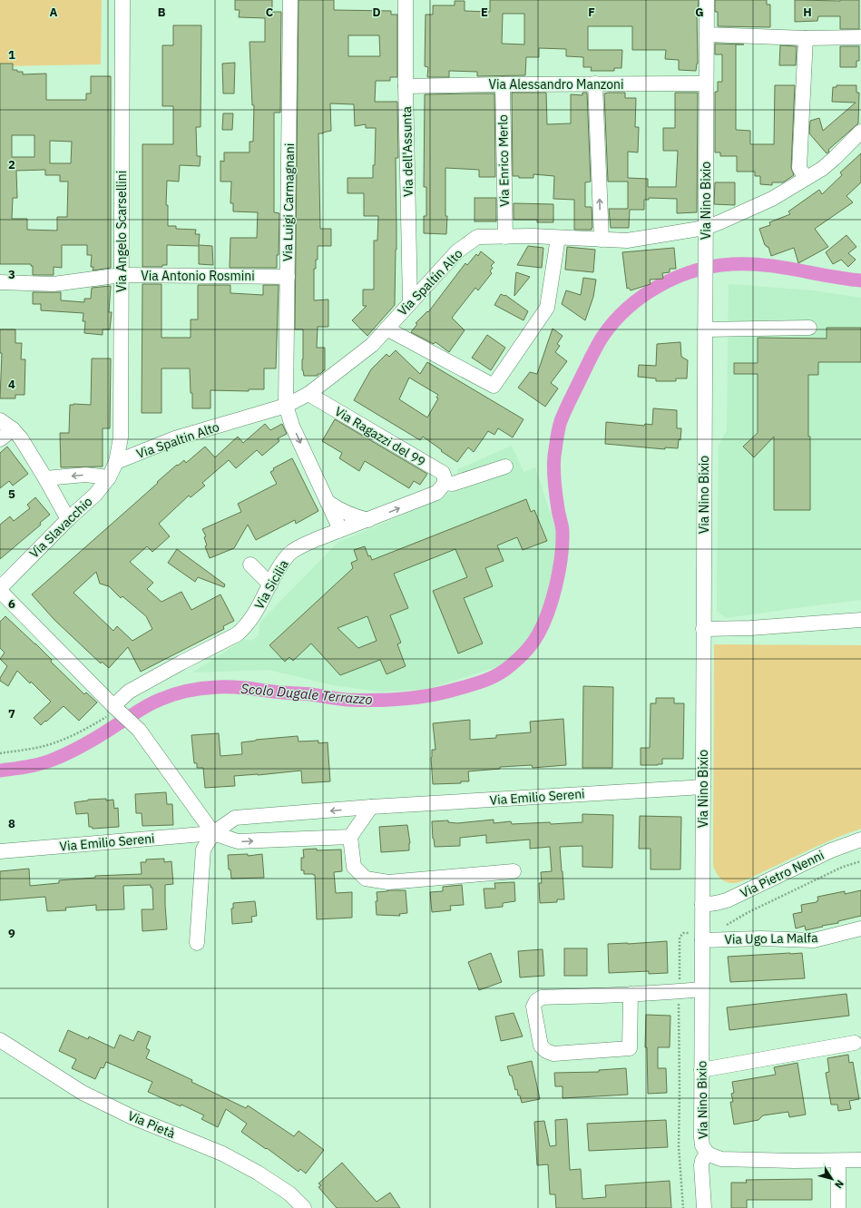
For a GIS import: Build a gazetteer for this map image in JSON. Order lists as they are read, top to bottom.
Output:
{
  "streets": {
    "street": [
      "Via Alessandro Manzoni",
      "Via dell'Assunta",
      "Via Enrico Merlo",
      "Via Nino Bixio",
      "Via Luigi Carmagnani",
      "Via Angelo Scarsellini",
      "Via Antonio Rosmini",
      "Via Spaltin Alto",
      "Via Ragazzi del 99",
      "Via Slavacchio",
      "Via Sicilia",
      "Via Emilio Sereni",
      "Via Pietro Nenni",
      "Via Ugo La Malfa",
      "Via Pietà"
    ]
  },
  "crossings": [
    ["Via Alessandro Manzoni", "Via dell'Assunta"],
    ["Via Alessandro Manzoni", "Via Enrico Merlo"],
    ["Via Alessandro Manzoni", "Via Nino Bixio"],
    ["Via dell'Assunta", "Via Spaltin Alto"],
    ["Via Enrico Merlo", "Via Spaltin Alto"],
    ["Via Nino Bixio", "Via Spaltin Alto"],
    ["Via Nino Bixio", "Via Emilio Sereni"],
    ["Via Nino Bixio", "Via Pietro Nenni"],
    ["Via Nino Bixio", "Via Ugo La Malfa"],
    ["Via Luigi Carmagnani", "Via Antonio Rosmini"],
    ["Via Luigi Carmagnani", "Via Spaltin Alto"],
    ["Via Angelo Scarsellini", "Via Antonio Rosmini"],
    ["Via Angelo Scarsellini", "Via Spaltin Alto"],
    ["Via Angelo Scarsellini", "Via Slavacchio"],
    ["Via Spaltin Alto", "Via Ragazzi del 99"],
    ["Via Spaltin Alto", "Via Slavacchio"]
  ],
  "water": ["Scolo Dugale Terrazzo"],
  "north": "bottom right",
  "grid": {
    "columns": [
      "A",
      "B",
      "C",
      "D",
      "E",
      "F",
      "G",
      "H"
    ],
    "rows": [
      "1",
      "2",
      "3",
      "4",
      "5",
      "6",
      "7",
      "8",
      "9"
    ]
  }
}
